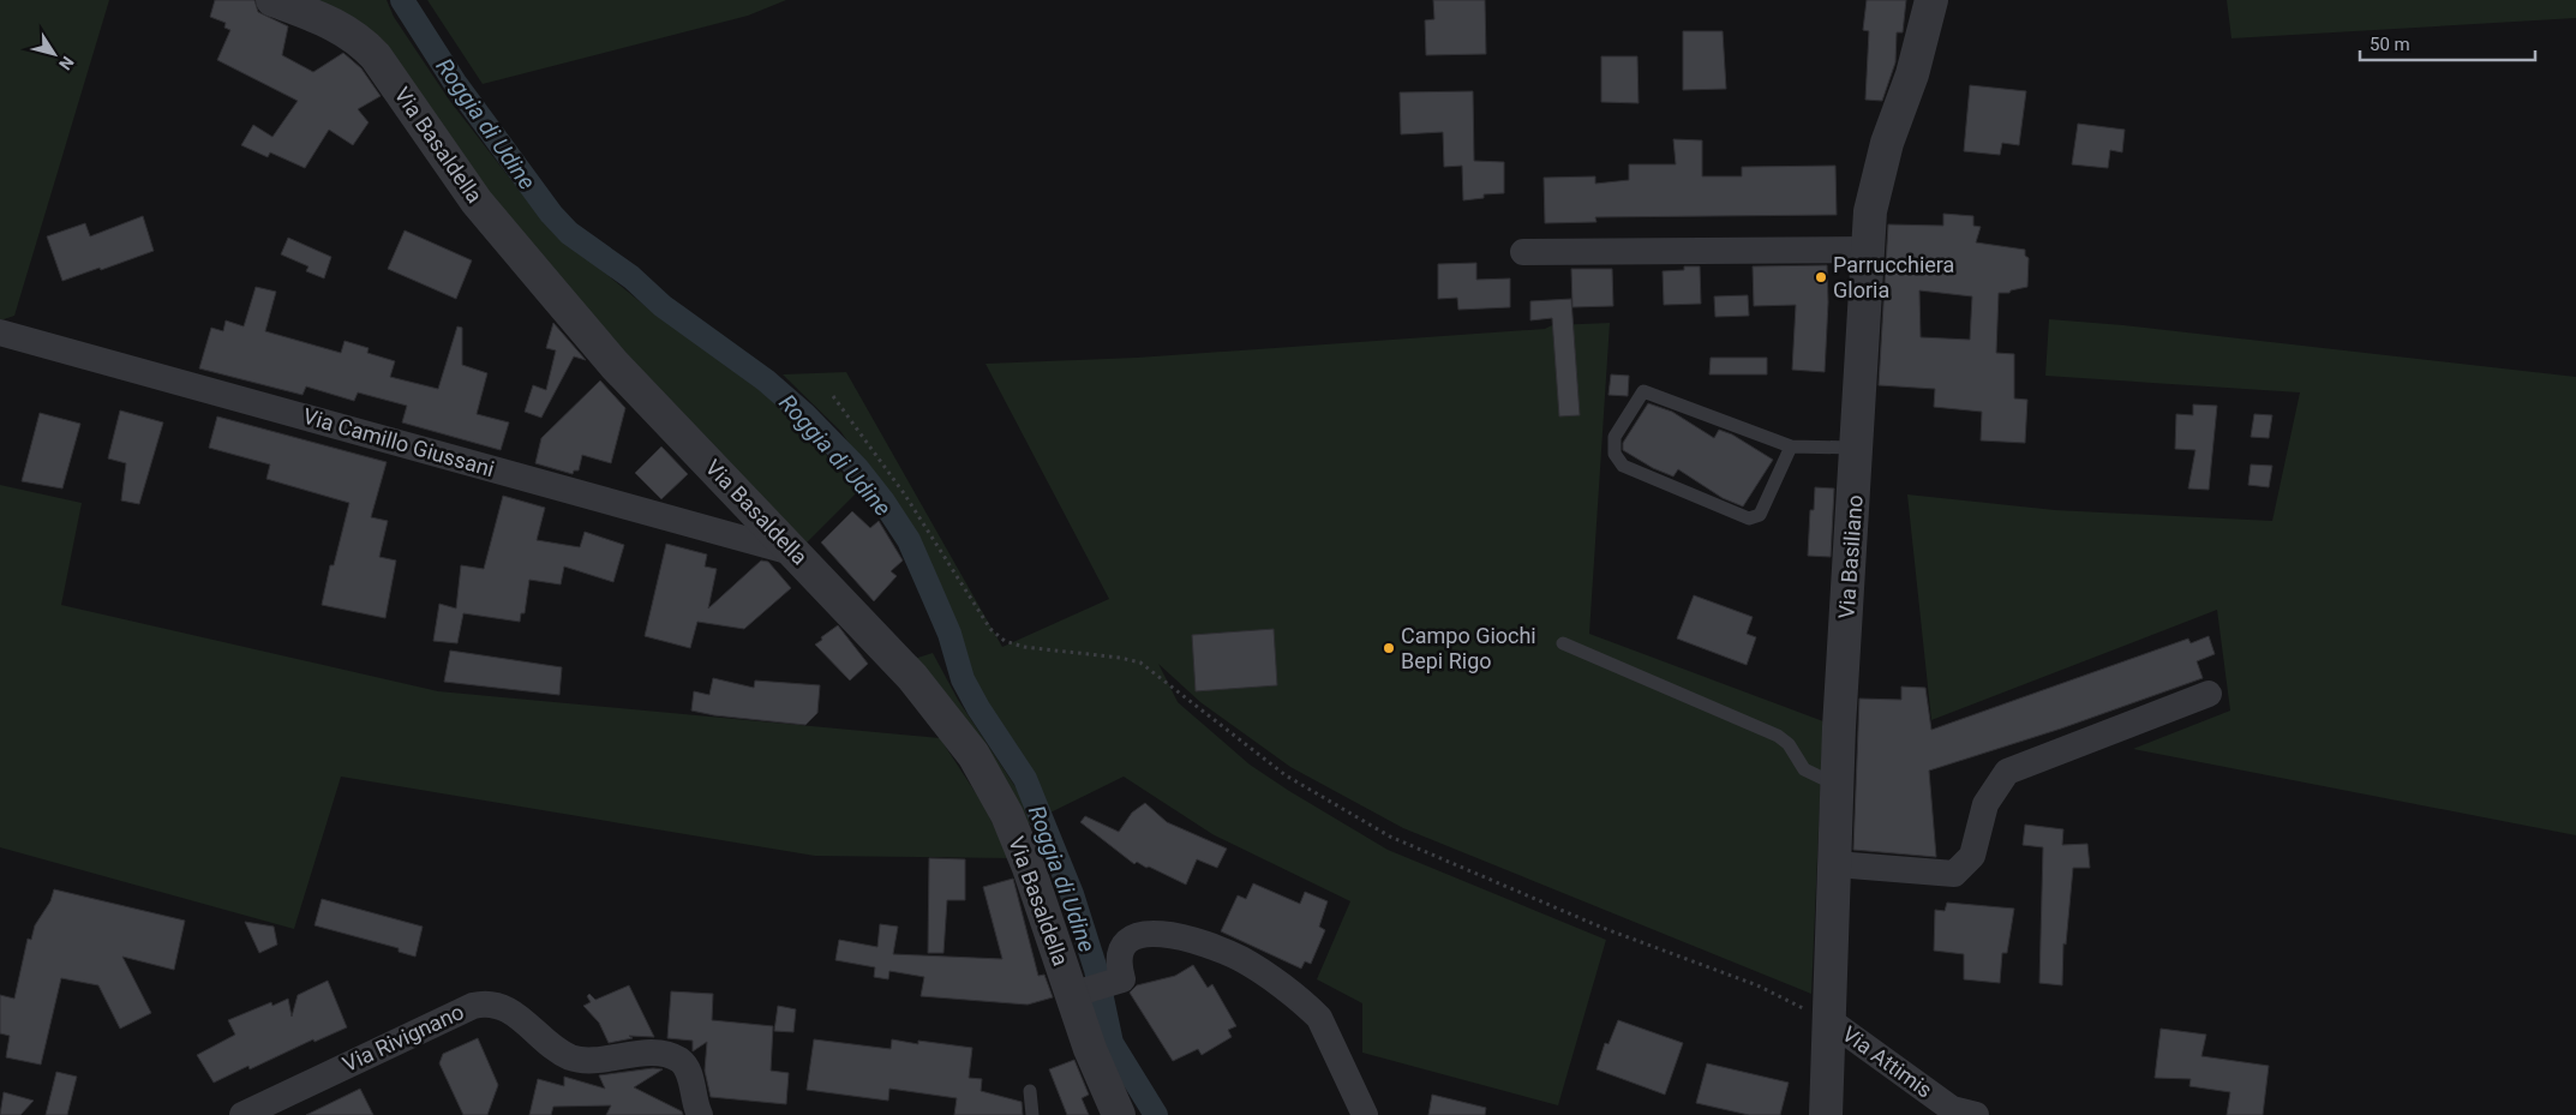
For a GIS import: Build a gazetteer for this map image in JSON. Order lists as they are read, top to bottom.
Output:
{
  "streets": {
    "street": [
      "Via Basaldella",
      "Via Camillo Giussani",
      "Via Basiliano",
      "Via Rivignano",
      "Via Attimis"
    ]
  },
  "crossings": [
    ["Via Basaldella", "Via Camillo Giussani"],
    ["Via Basiliano", "Via Attimis"]
  ],
  "water": ["Roggia di Udine"],
  "places": ["Parrucchiera Gloria", "Campo Giochi Bepi Rigo"],
  "scale_bar": "50 m",
  "north": "bottom right"
}
